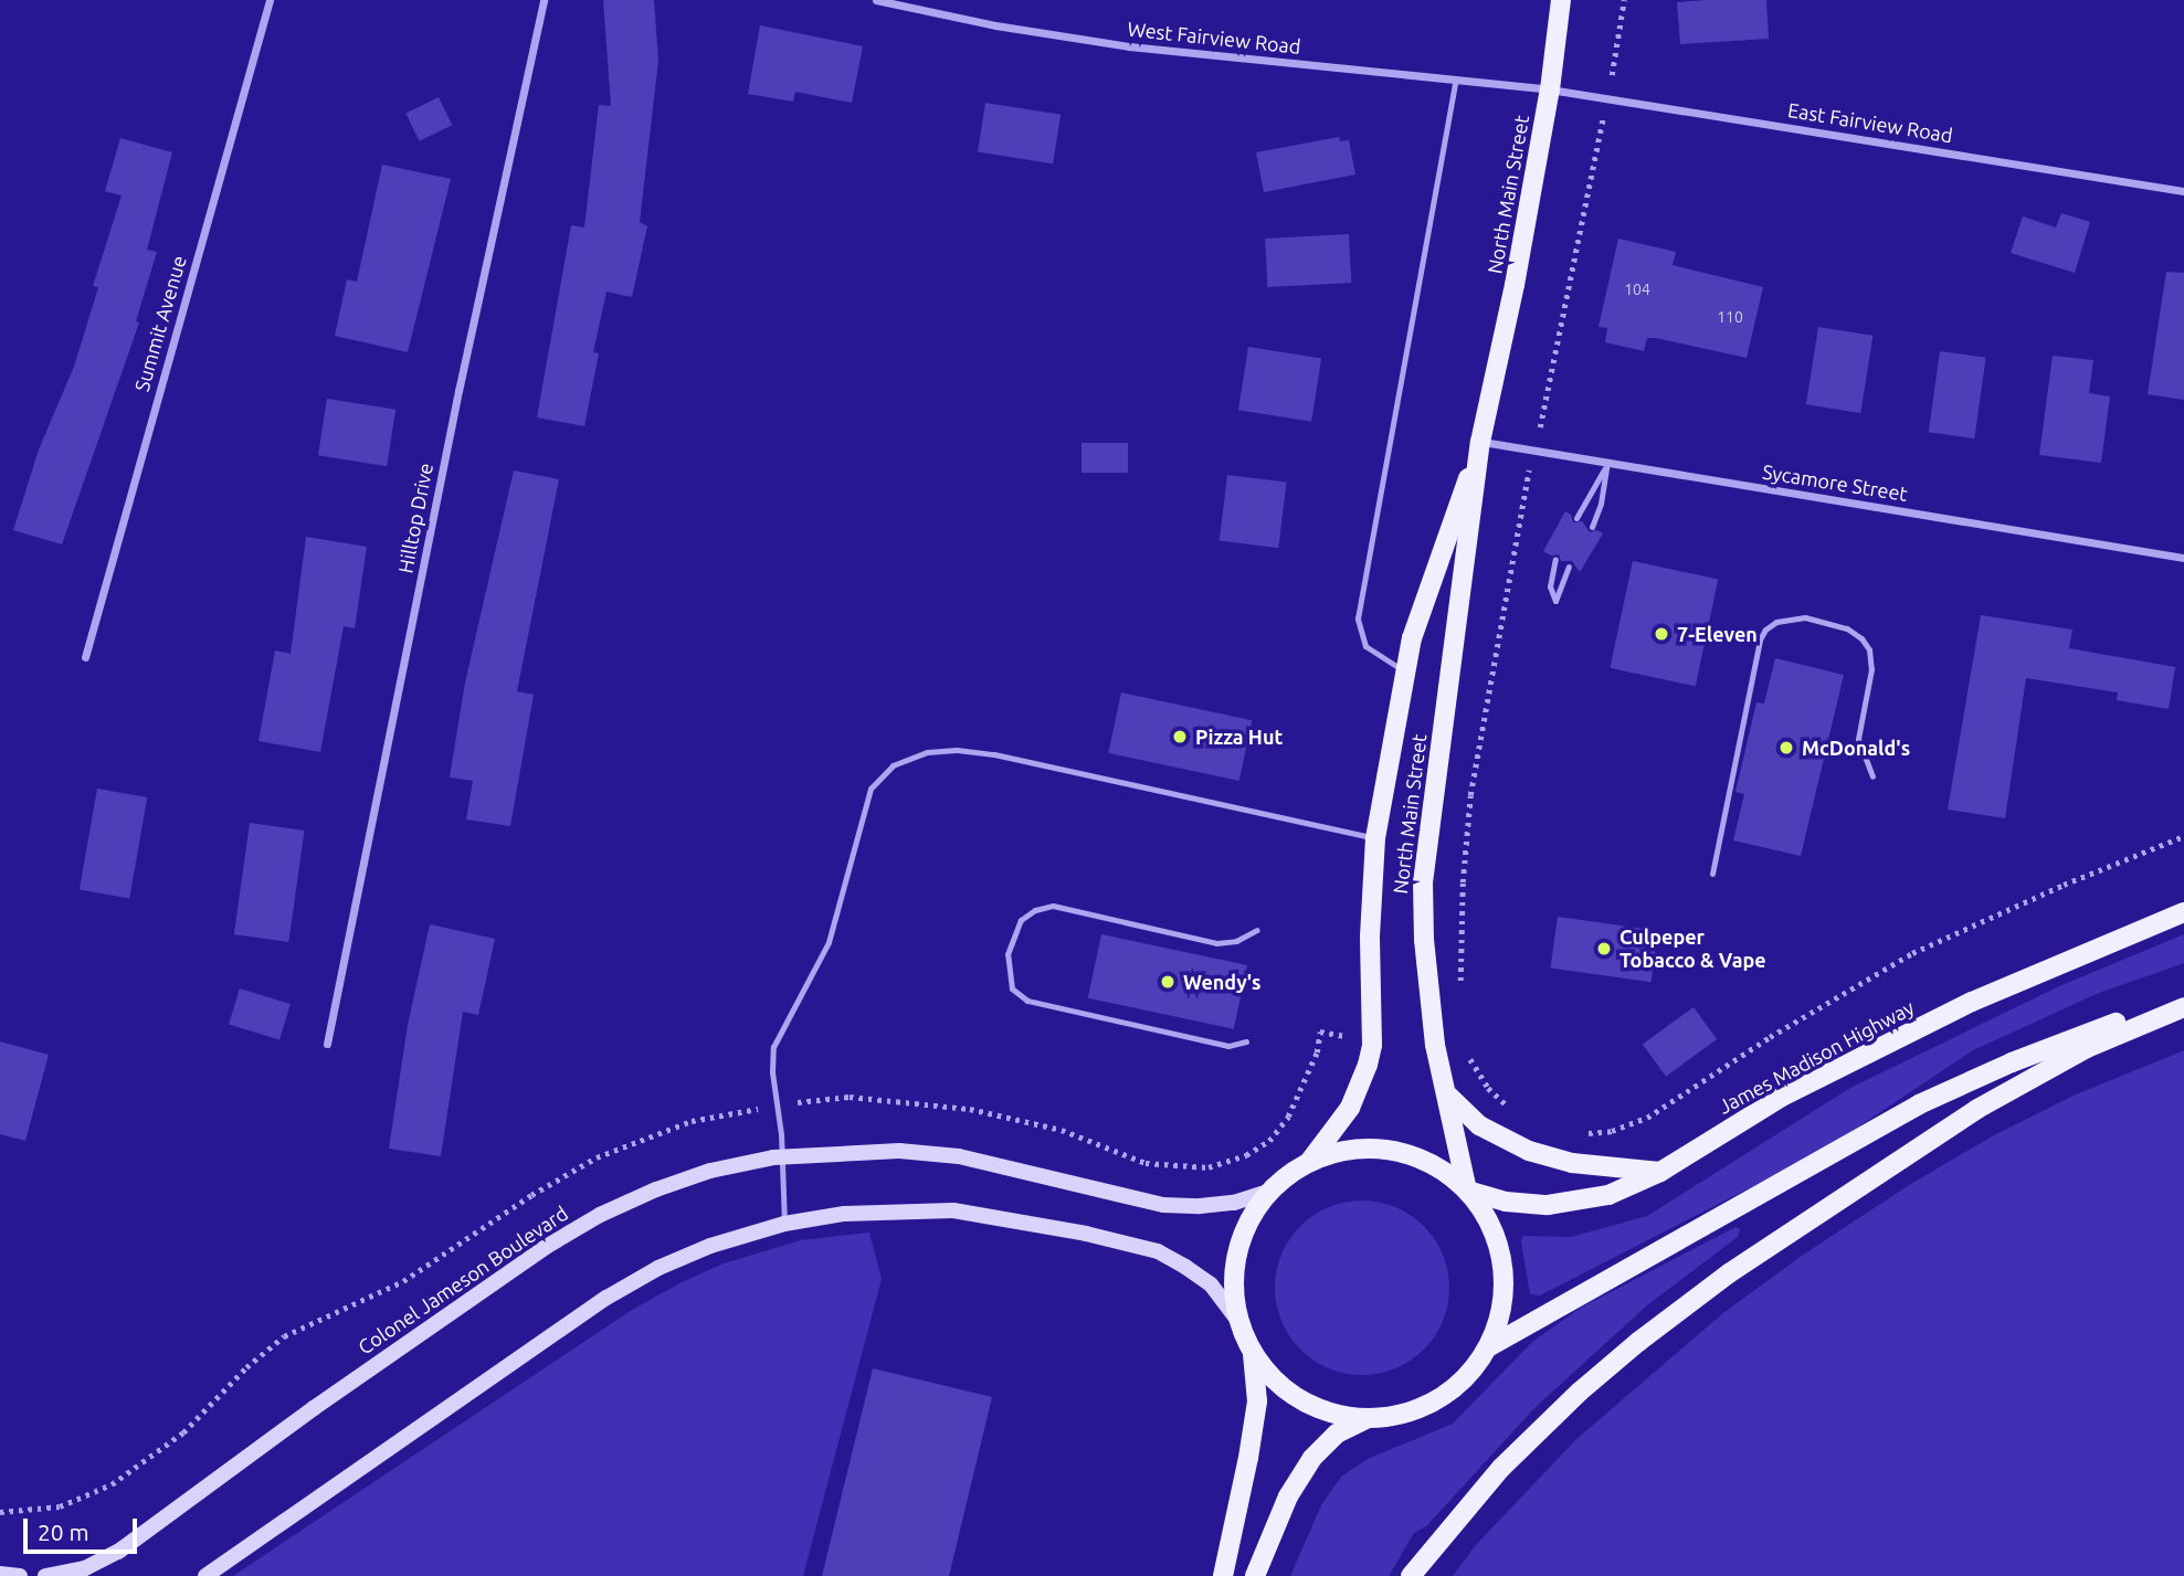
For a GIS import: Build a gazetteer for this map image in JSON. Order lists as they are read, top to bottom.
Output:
{
  "streets": {
    "main road": ["North Main Street", "James Madison Highway", "Colonel Jameson Boulevard"],
    "street": [
      "West Fairview Road",
      "East Fairview Road",
      "Summit Avenue",
      "Sycamore Street",
      "Hilltop Drive"
    ]
  },
  "crossings": [
    ["West Fairview Road", "East Fairview Road"],
    ["West Fairview Road", "North Main Street"],
    ["East Fairview Road", "North Main Street"],
    ["North Main Street", "Sycamore Street"],
    ["North Main Street", "James Madison Highway"],
    ["North Main Street", "Colonel Jameson Boulevard"],
    ["James Madison Highway", "Colonel Jameson Boulevard"]
  ],
  "places": [
    "7-Eleven",
    "Pizza Hut",
    "McDonald's",
    "Culpeper Tobacco & Vape",
    "Wendy's"
  ],
  "house_numbers": ["104", "110"],
  "scale_bar": "20 m"
}
